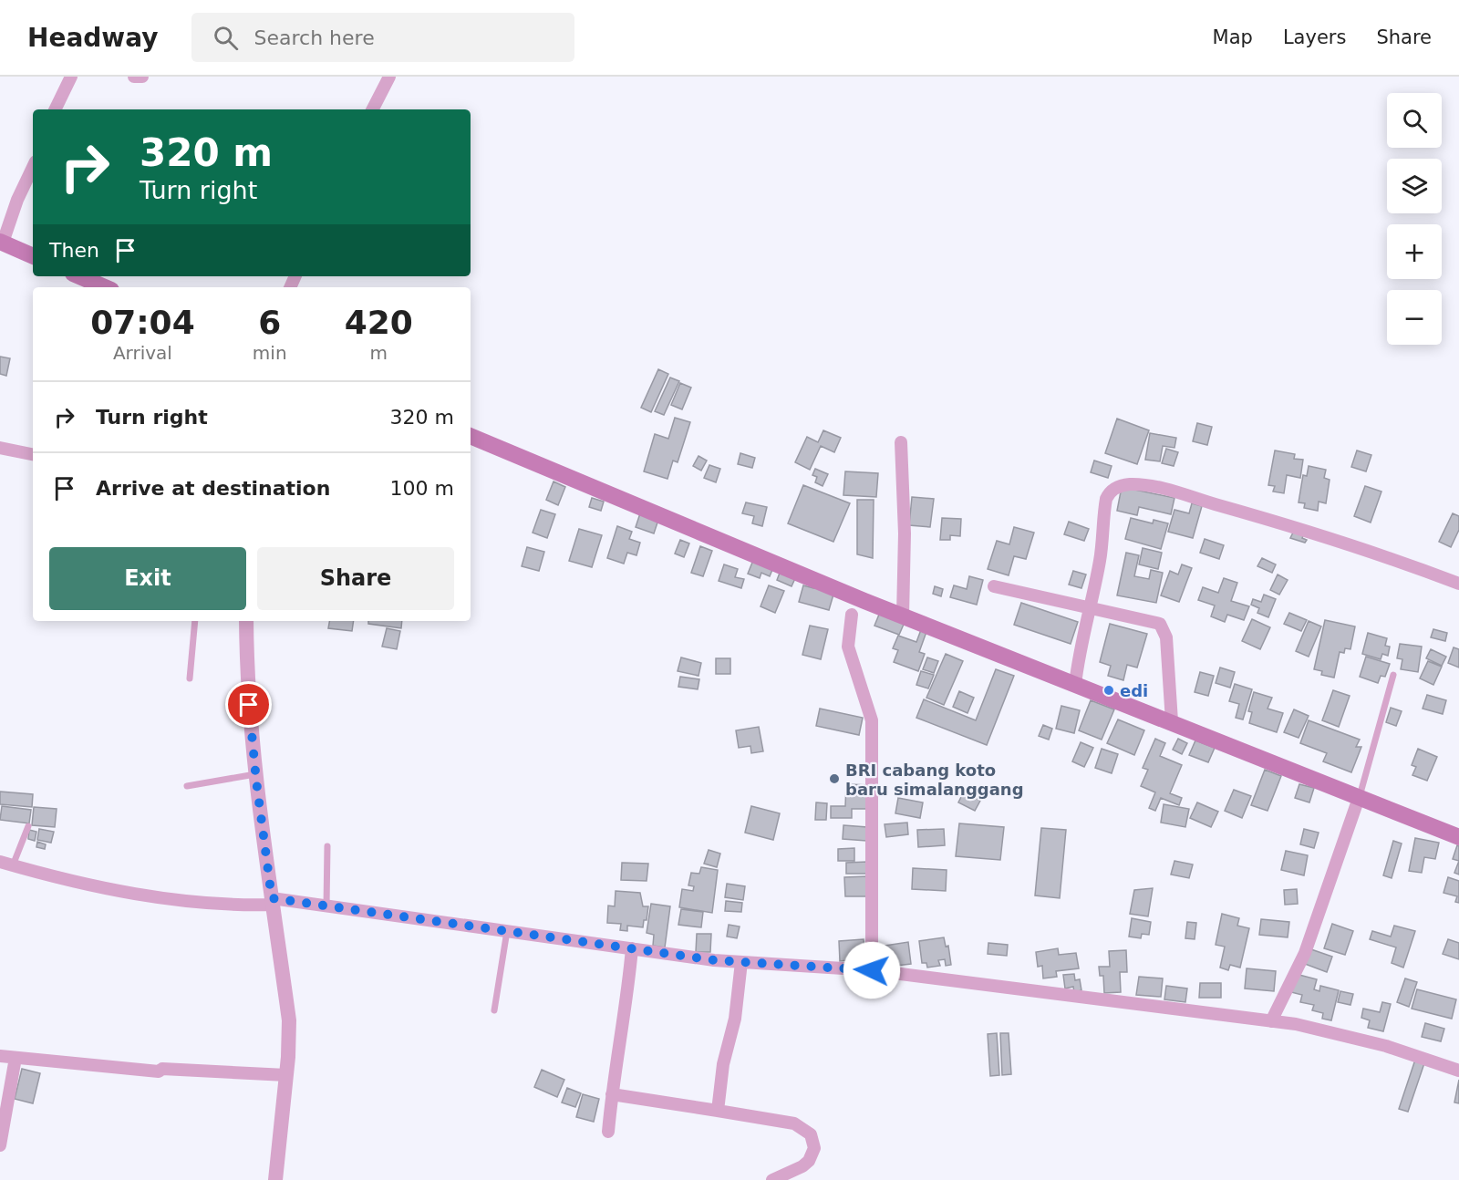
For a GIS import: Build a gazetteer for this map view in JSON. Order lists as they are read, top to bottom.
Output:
{
  "places": ["edi", "BRI cabang koto baru simalanggang"],
  "page": {
    "header": "Headway",
    "search": "Search here",
    "nav": ["Map", "Layers", "Share"],
    "map_buttons": ["+", "−"],
    "turn": ["320 m", "Turn right"],
    "then": "Then",
    "eta": [
      "07:04",
      "Arrival",
      "6",
      "min",
      "420",
      "m"
    ],
    "list": [
      {
        "name": "Turn right",
        "value": "320 m"
      },
      {
        "name": "Arrive at destination",
        "value": "100 m"
      }
    ],
    "buttons": ["Exit", "Share"]
  }
}
